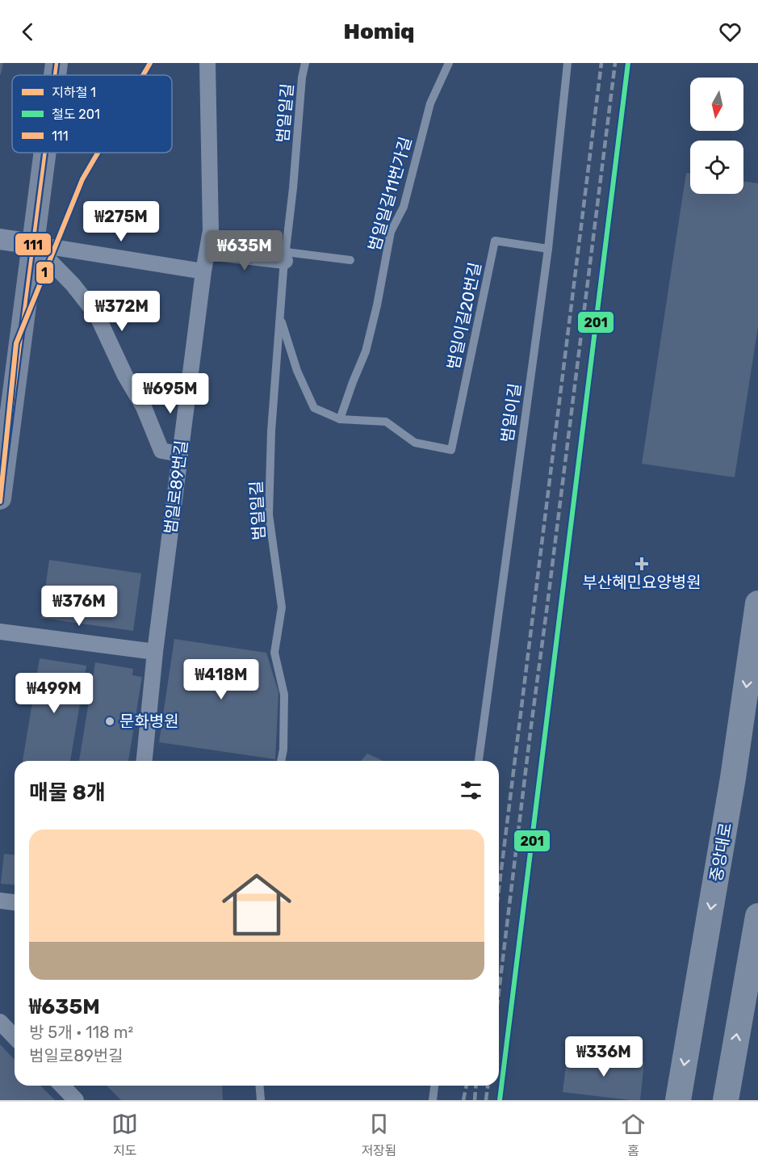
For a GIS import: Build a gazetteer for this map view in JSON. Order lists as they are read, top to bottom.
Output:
{
  "streets": {
    "main road": ["중앙대로"],
    "street": ["범일로89번길"],
    "lane": [
      "범일일길",
      "범일일길11번가길",
      "범일이길20번길",
      "범일이길"
    ]
  },
  "crossings": [
    ["범일일길11번가길", "범일이길20번길"],
    ["범일이길20번길", "범일이길"]
  ],
  "places": {
    "health": ["부산혜민요양병원"],
    "other": ["문화병원"]
  },
  "lines": ["metro line 1", "rail line 201", "transit line 111"],
  "legend": ["지하철 1", "철도 201", "111"],
  "north": "bottom",
  "page": {
    "header": "Homiq",
    "price": [
      "₩275M",
      "₩635M",
      "₩372M",
      "₩695M",
      "₩376M",
      "₩418M",
      "₩499M",
      "₩336M"
    ],
    "heading": "매물 8개",
    "list": [
      {
        "name": "₩635M",
        "note": "방 5개 · 118 m² · 범일로89번길"
      }
    ],
    "tabs": ["지도", "저장됨", "홈"]
  }
}
